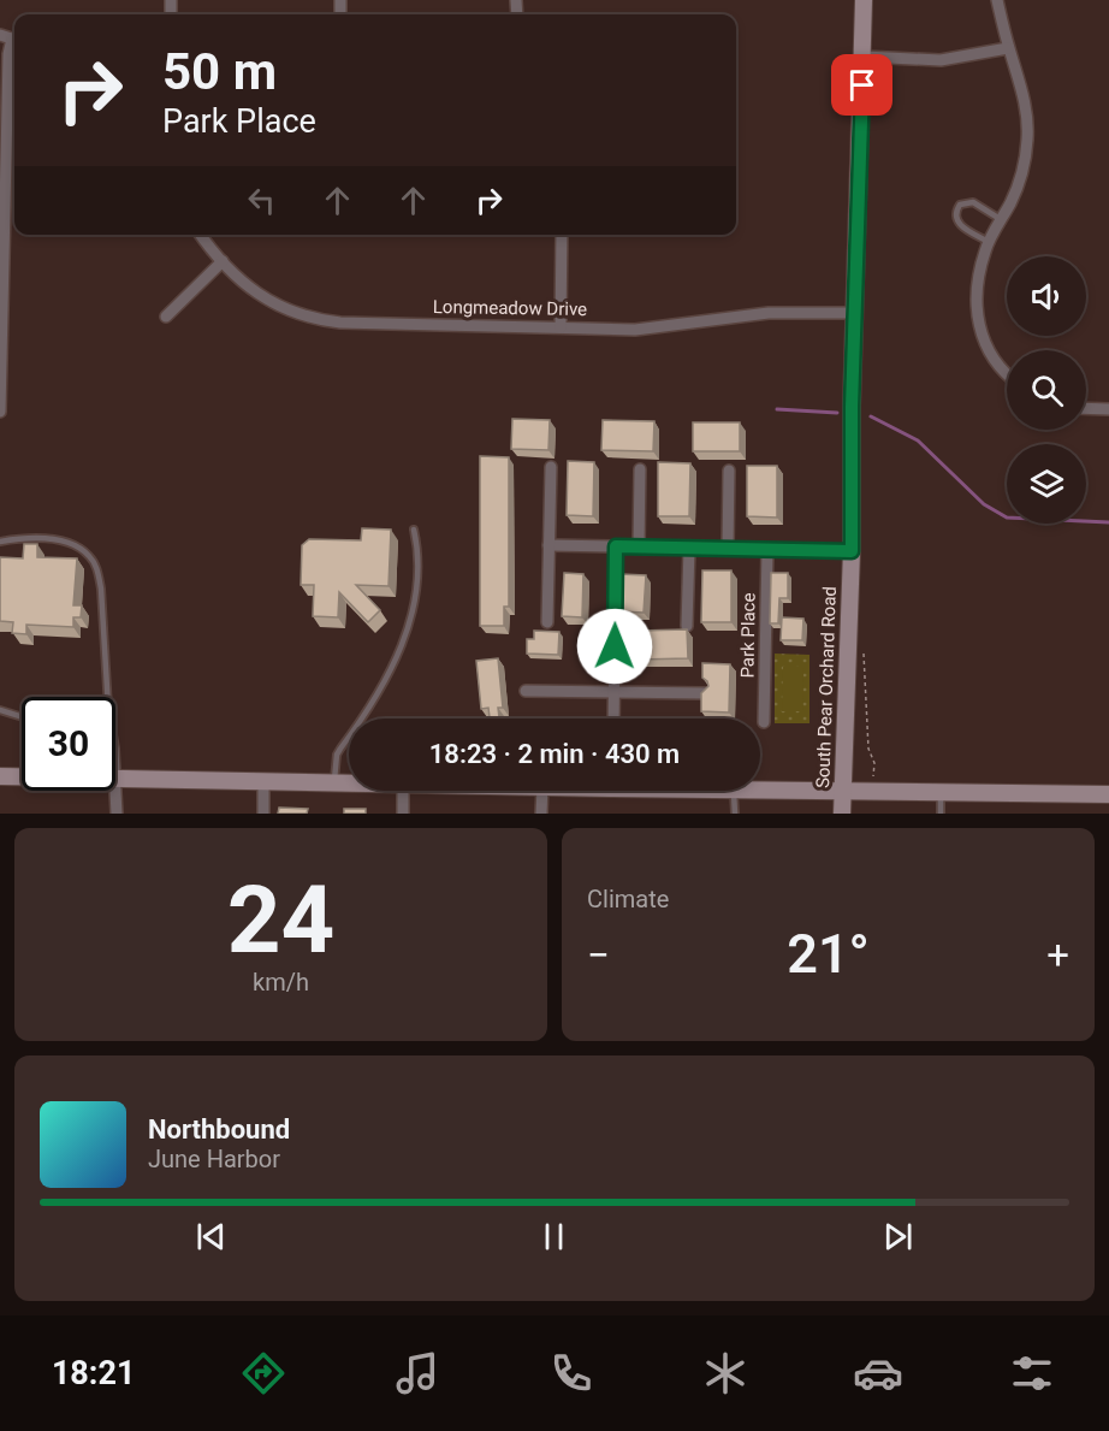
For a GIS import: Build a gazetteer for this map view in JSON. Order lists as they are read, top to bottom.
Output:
{
  "streets": {
    "main road": ["South Pear Orchard Road"],
    "street": ["Longmeadow Drive", "Park Place"]
  },
  "crossings": [
    ["Longmeadow Drive", "South Pear Orchard Road"]
  ],
  "page": {
    "turn": ["50 m", "Park Place"],
    "limit": "30",
    "trip": "18:23 · 2 min · 430 m",
    "tile": [
      ["24", "km/h"],
      "Climate"
    ],
    "heat": ["−", "21°", "+"],
    "song": ["Northbound", "June Harbor"],
    "tabs": "18:21"
  }
}
